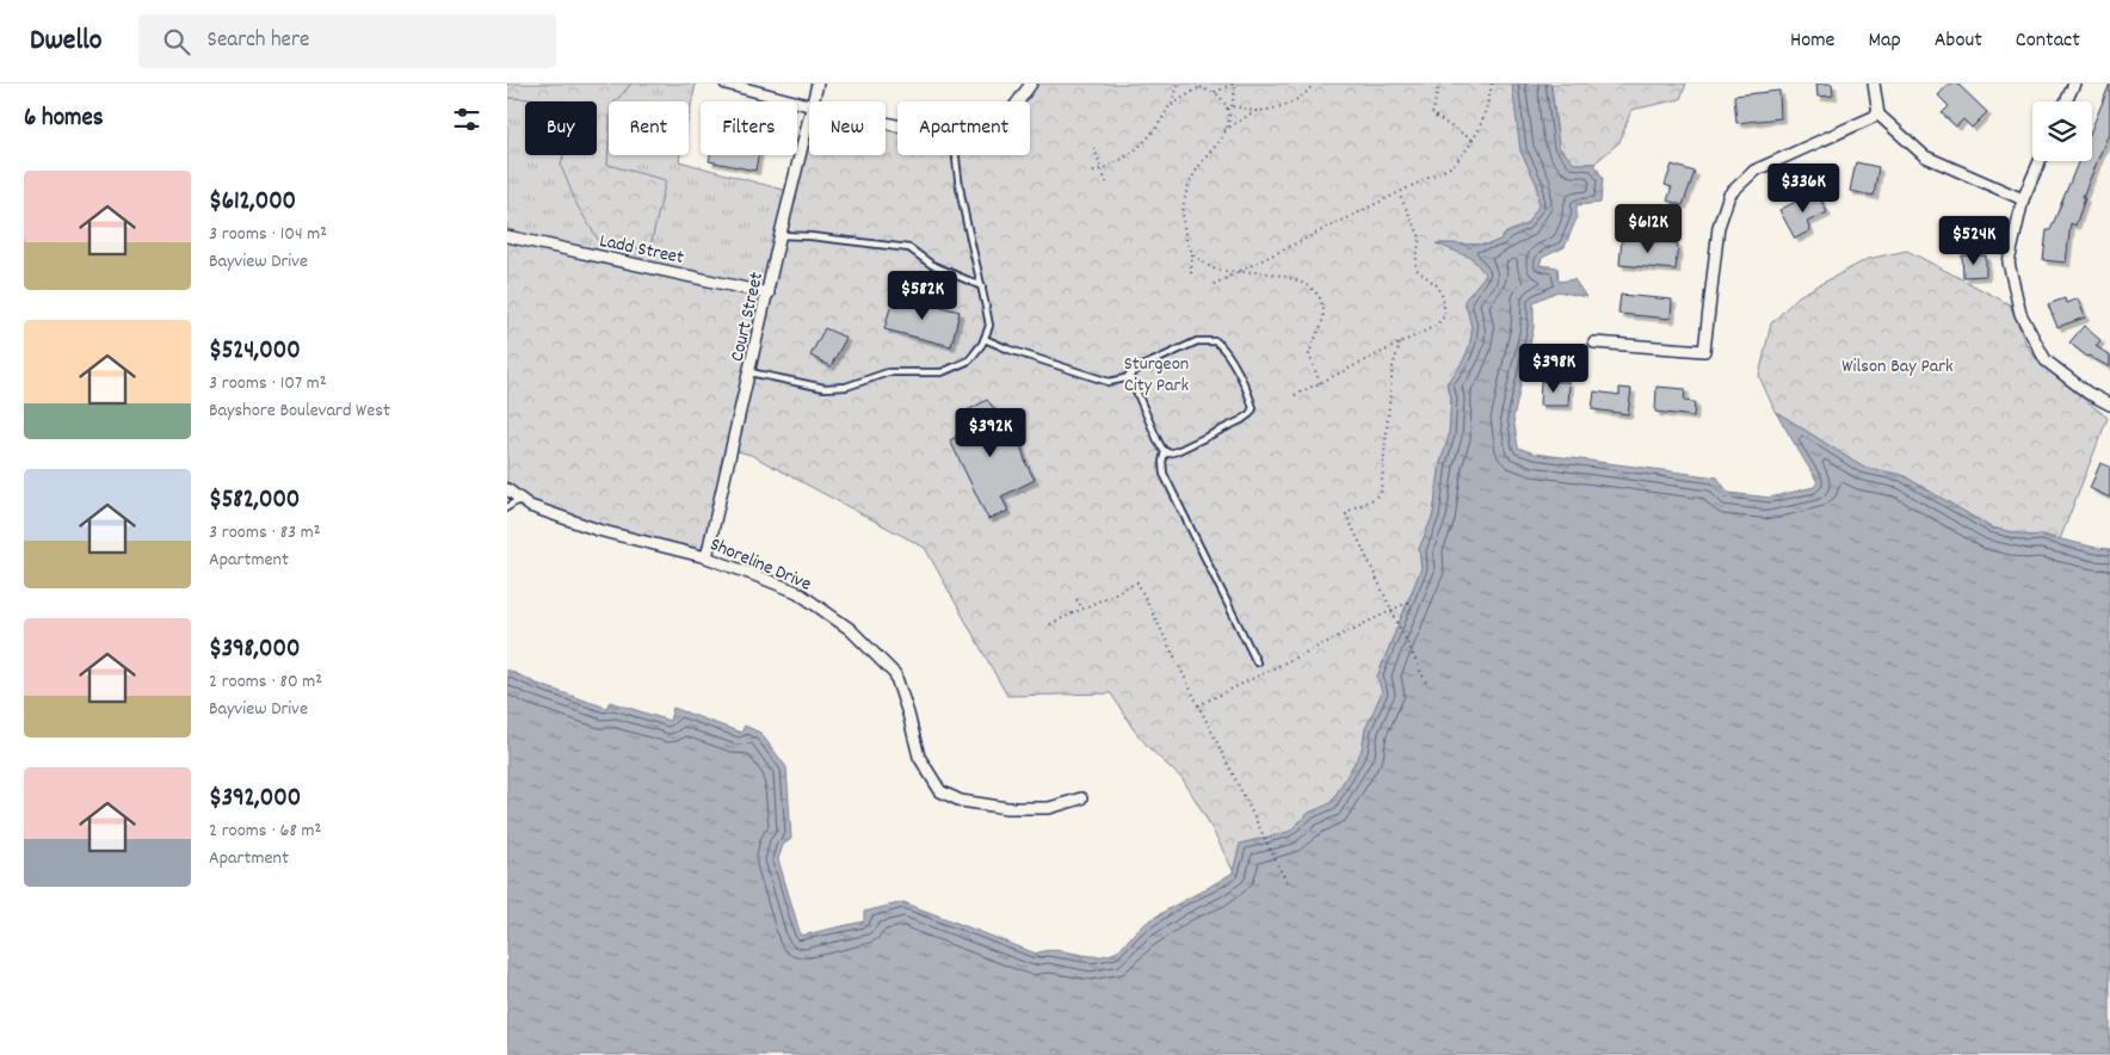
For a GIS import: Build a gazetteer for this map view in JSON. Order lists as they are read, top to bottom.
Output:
{
  "streets": {
    "street": ["Ladd Street", "Court Street", "Shoreline Drive"]
  },
  "crossings": [
    ["Ladd Street", "Court Street"],
    ["Court Street", "Shoreline Drive"]
  ],
  "parks": ["Sturgeon City Park", "Wilson Bay Park"],
  "page": {
    "header": "Dwello",
    "search": "Search here",
    "nav": [
      "Home",
      "Map",
      "About",
      "Contact"
    ],
    "heading": "6 homes",
    "chip": [
      "Buy",
      "Rent",
      "Filters",
      "New",
      "Apartment"
    ],
    "list": [
      {
        "name": "$612,000",
        "note": "3 rooms · 104 m² · Bayview Drive"
      },
      {
        "name": "$524,000",
        "note": "3 rooms · 107 m² · Bayshore Boulevard West"
      },
      {
        "name": "$582,000",
        "note": "3 rooms · 83 m² · Apartment"
      },
      {
        "name": "$398,000",
        "note": "2 rooms · 80 m² · Bayview Drive"
      },
      {
        "name": "$392,000",
        "note": "2 rooms · 68 m² · Apartment"
      }
    ],
    "price": [
      "$336K",
      "$612K",
      "$524K",
      "$582K",
      "$398K",
      "$392K"
    ]
  }
}
